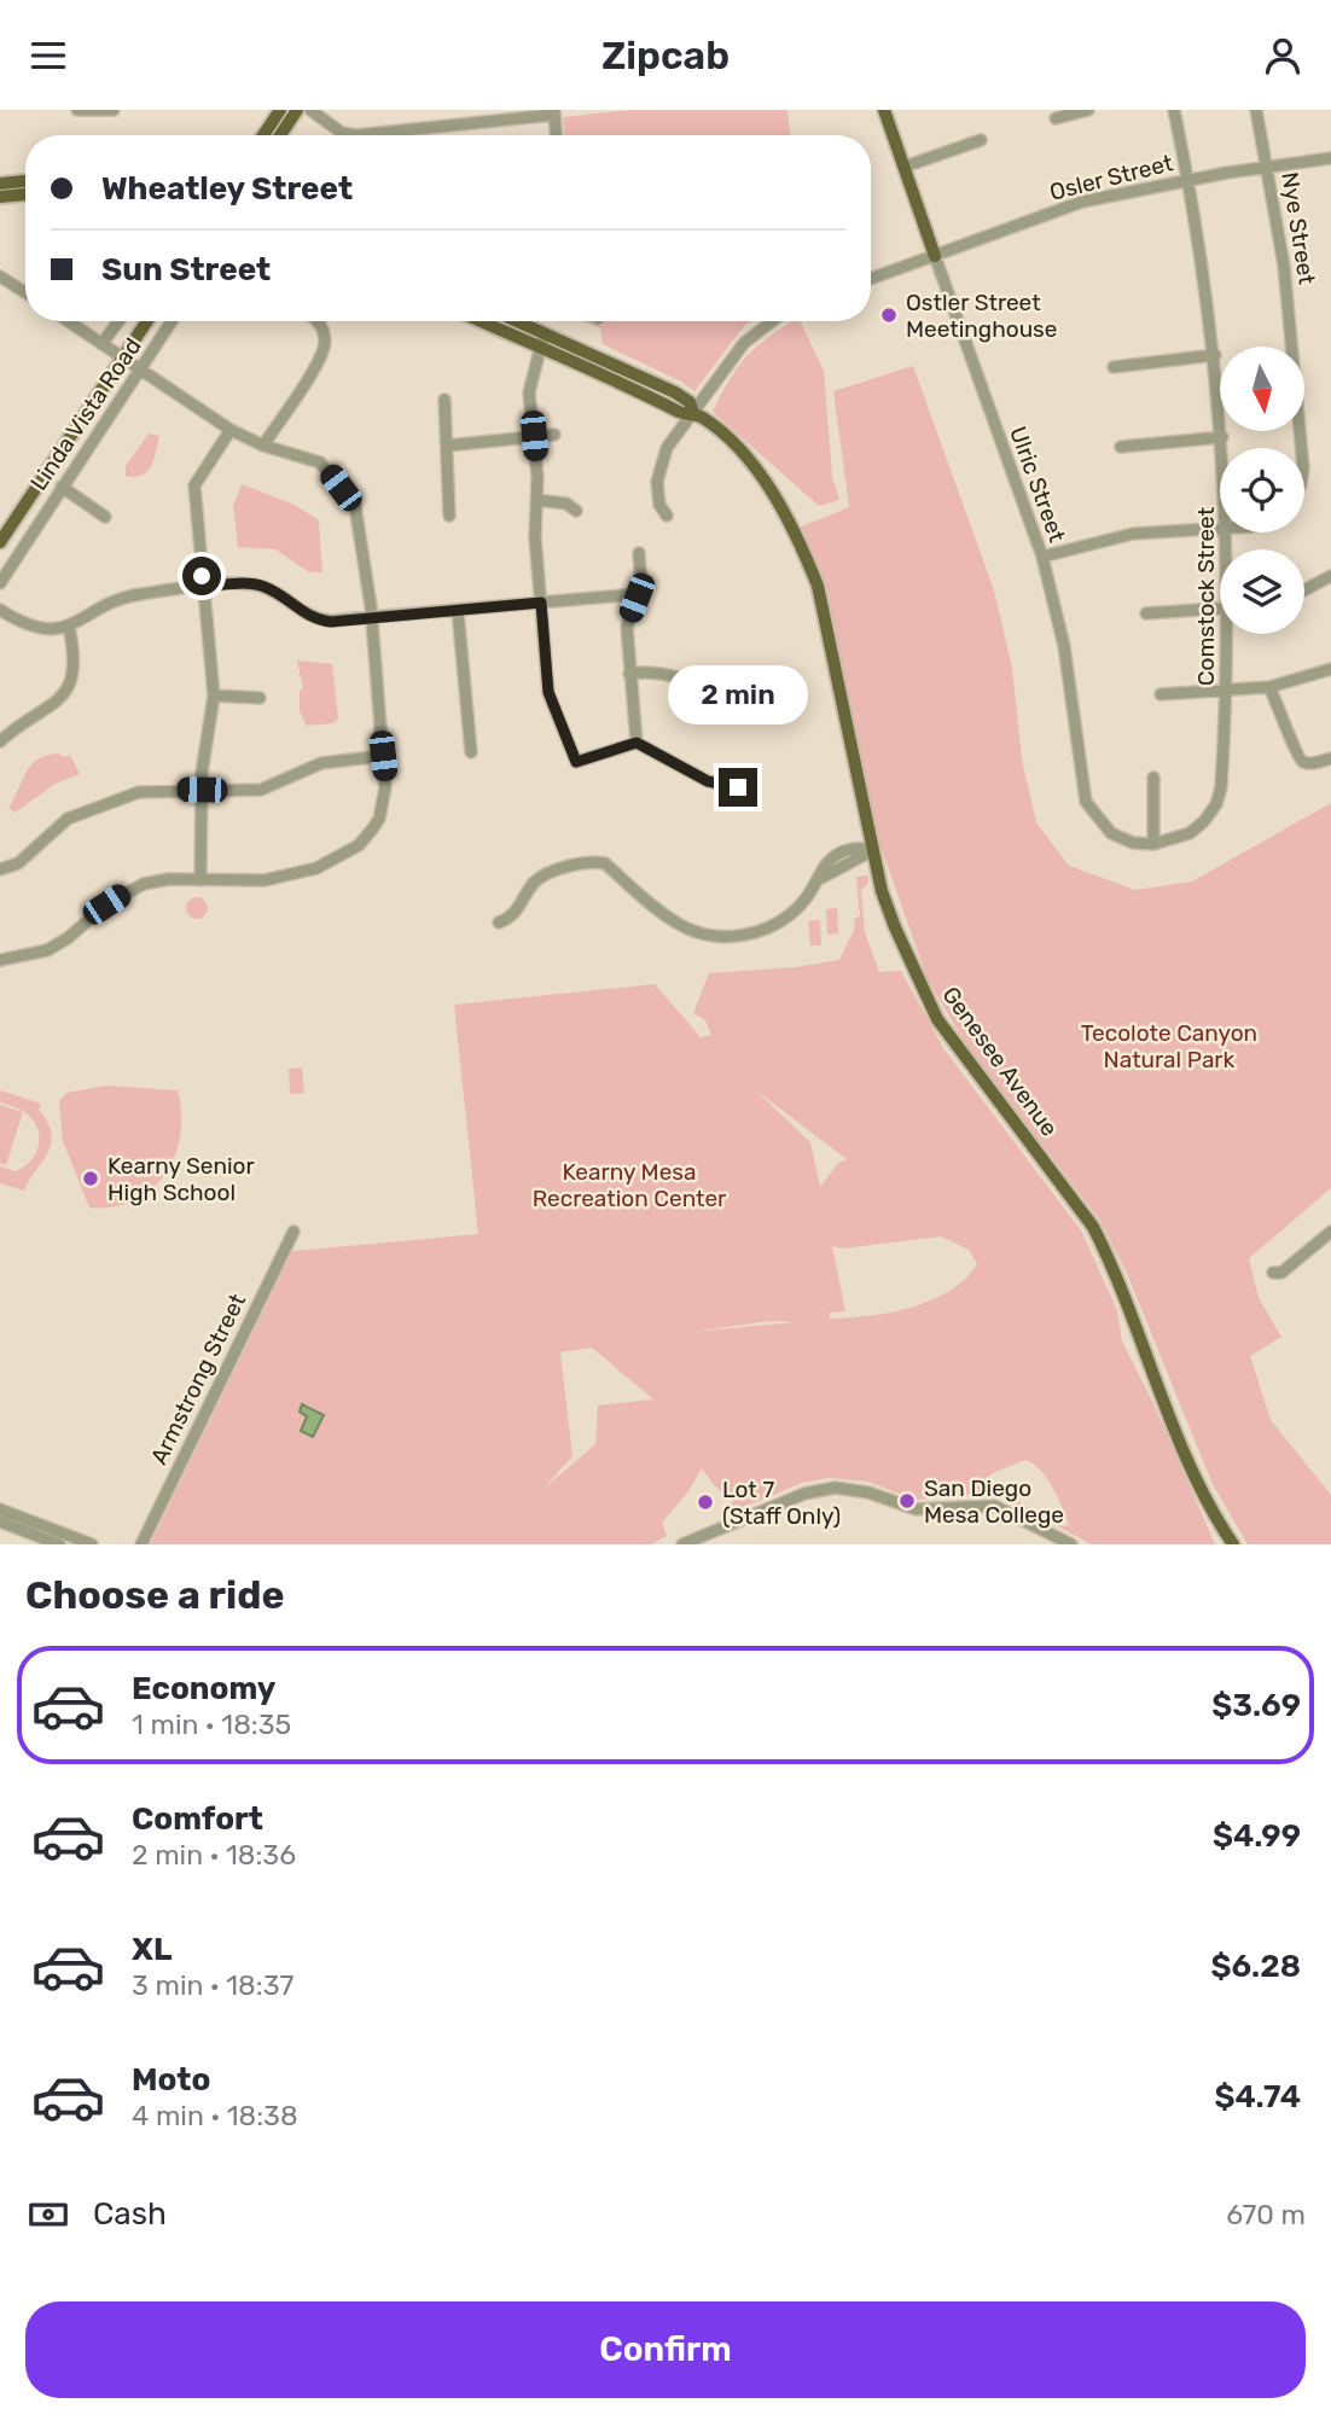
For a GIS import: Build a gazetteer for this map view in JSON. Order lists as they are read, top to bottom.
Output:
{
  "streets": {
    "main road": ["Linda Vista Road", "Ulric Street", "Genesee Avenue"],
    "street": [
      "Osler Street",
      "Nye Street",
      "Comstock Street",
      "Armstrong Street"
    ]
  },
  "crossings": [
    ["Osler Street", "Nye Street"],
    ["Osler Street", "Ulric Street"],
    ["Osler Street", "Comstock Street"],
    ["Ulric Street", "Comstock Street"]
  ],
  "parks": ["Tecolote Canyon Natural Park", "Kearny Mesa Recreation Center"],
  "places": [
    "Ostler Street Meetinghouse",
    "Kearny Senior High School",
    "San Diego Mesa College",
    "Lot 7 (Staff Only)"
  ],
  "north": "bottom",
  "page": {
    "header": "Zipcab",
    "banner": ["Wheatley Street", "Sun Street"],
    "bubble": "2 min",
    "heading": "Choose a ride",
    "list": [
      {
        "name": "Economy",
        "note": "1 min · 18:35",
        "value": "$3.69"
      },
      {
        "name": "Comfort",
        "note": "2 min · 18:36",
        "value": "$4.99"
      },
      {
        "name": "XL",
        "note": "3 min · 18:37",
        "value": "$6.28"
      },
      {
        "name": "Moto",
        "note": "4 min · 18:38",
        "value": "$4.74"
      }
    ],
    "pay": ["Cash", "670 m"],
    "buttons": "Confirm"
  }
}
